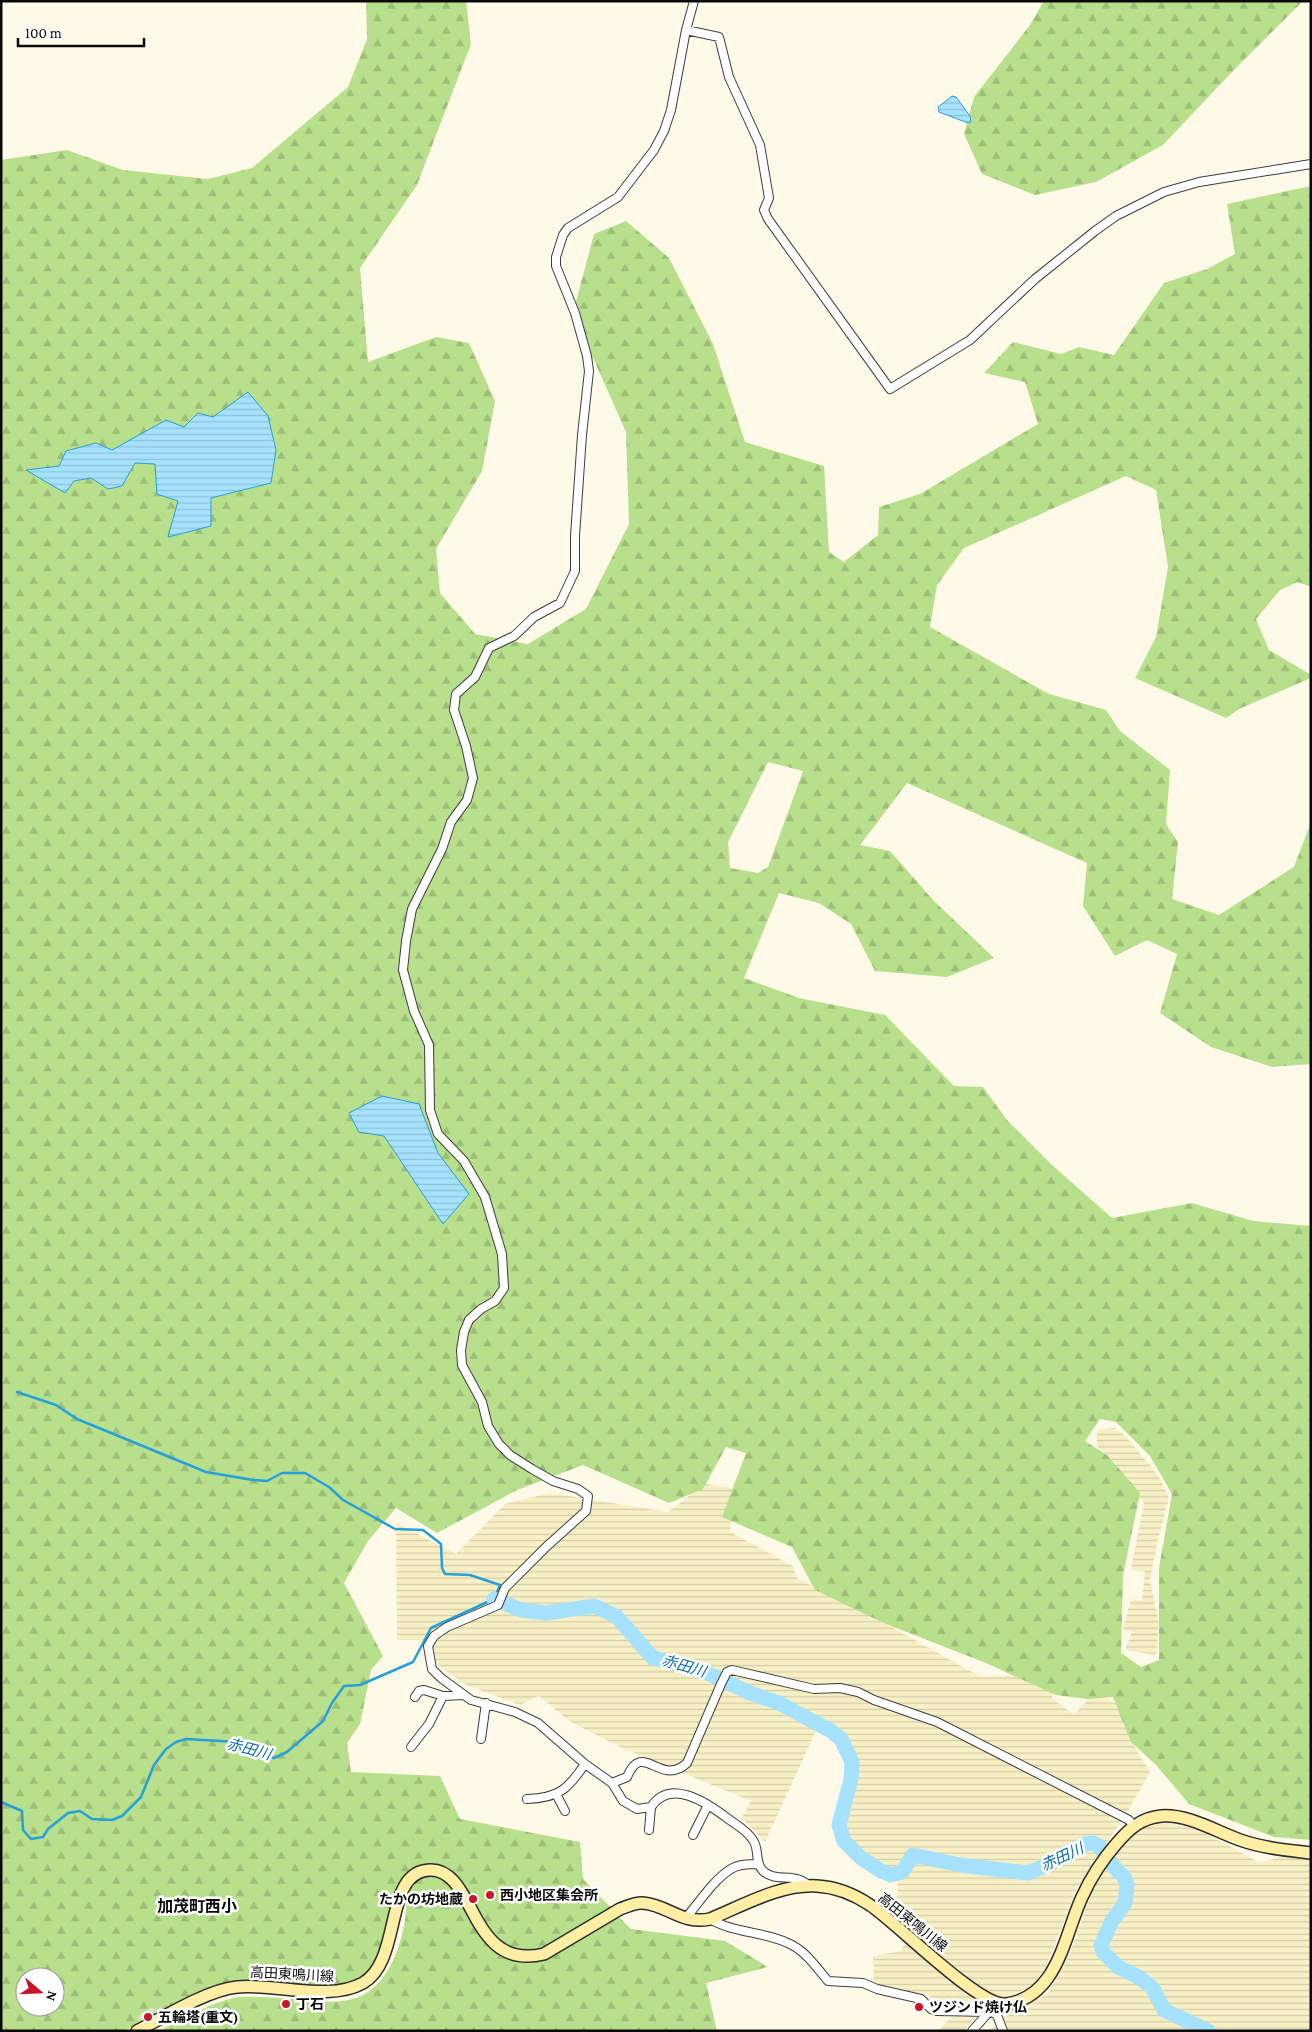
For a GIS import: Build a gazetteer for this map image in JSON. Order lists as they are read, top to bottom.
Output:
{
  "streets": {
    "main road": ["高田東鳴川線"]
  },
  "districts": ["加茂町西小"],
  "water": ["赤田川"],
  "places": [
    "西小地区集会所",
    "たかの坊地蔵",
    "丁石",
    "ツジンド焼け仏",
    "五輪塔(重文)"
  ],
  "scale_bar": "100 m",
  "north": "right"
}
